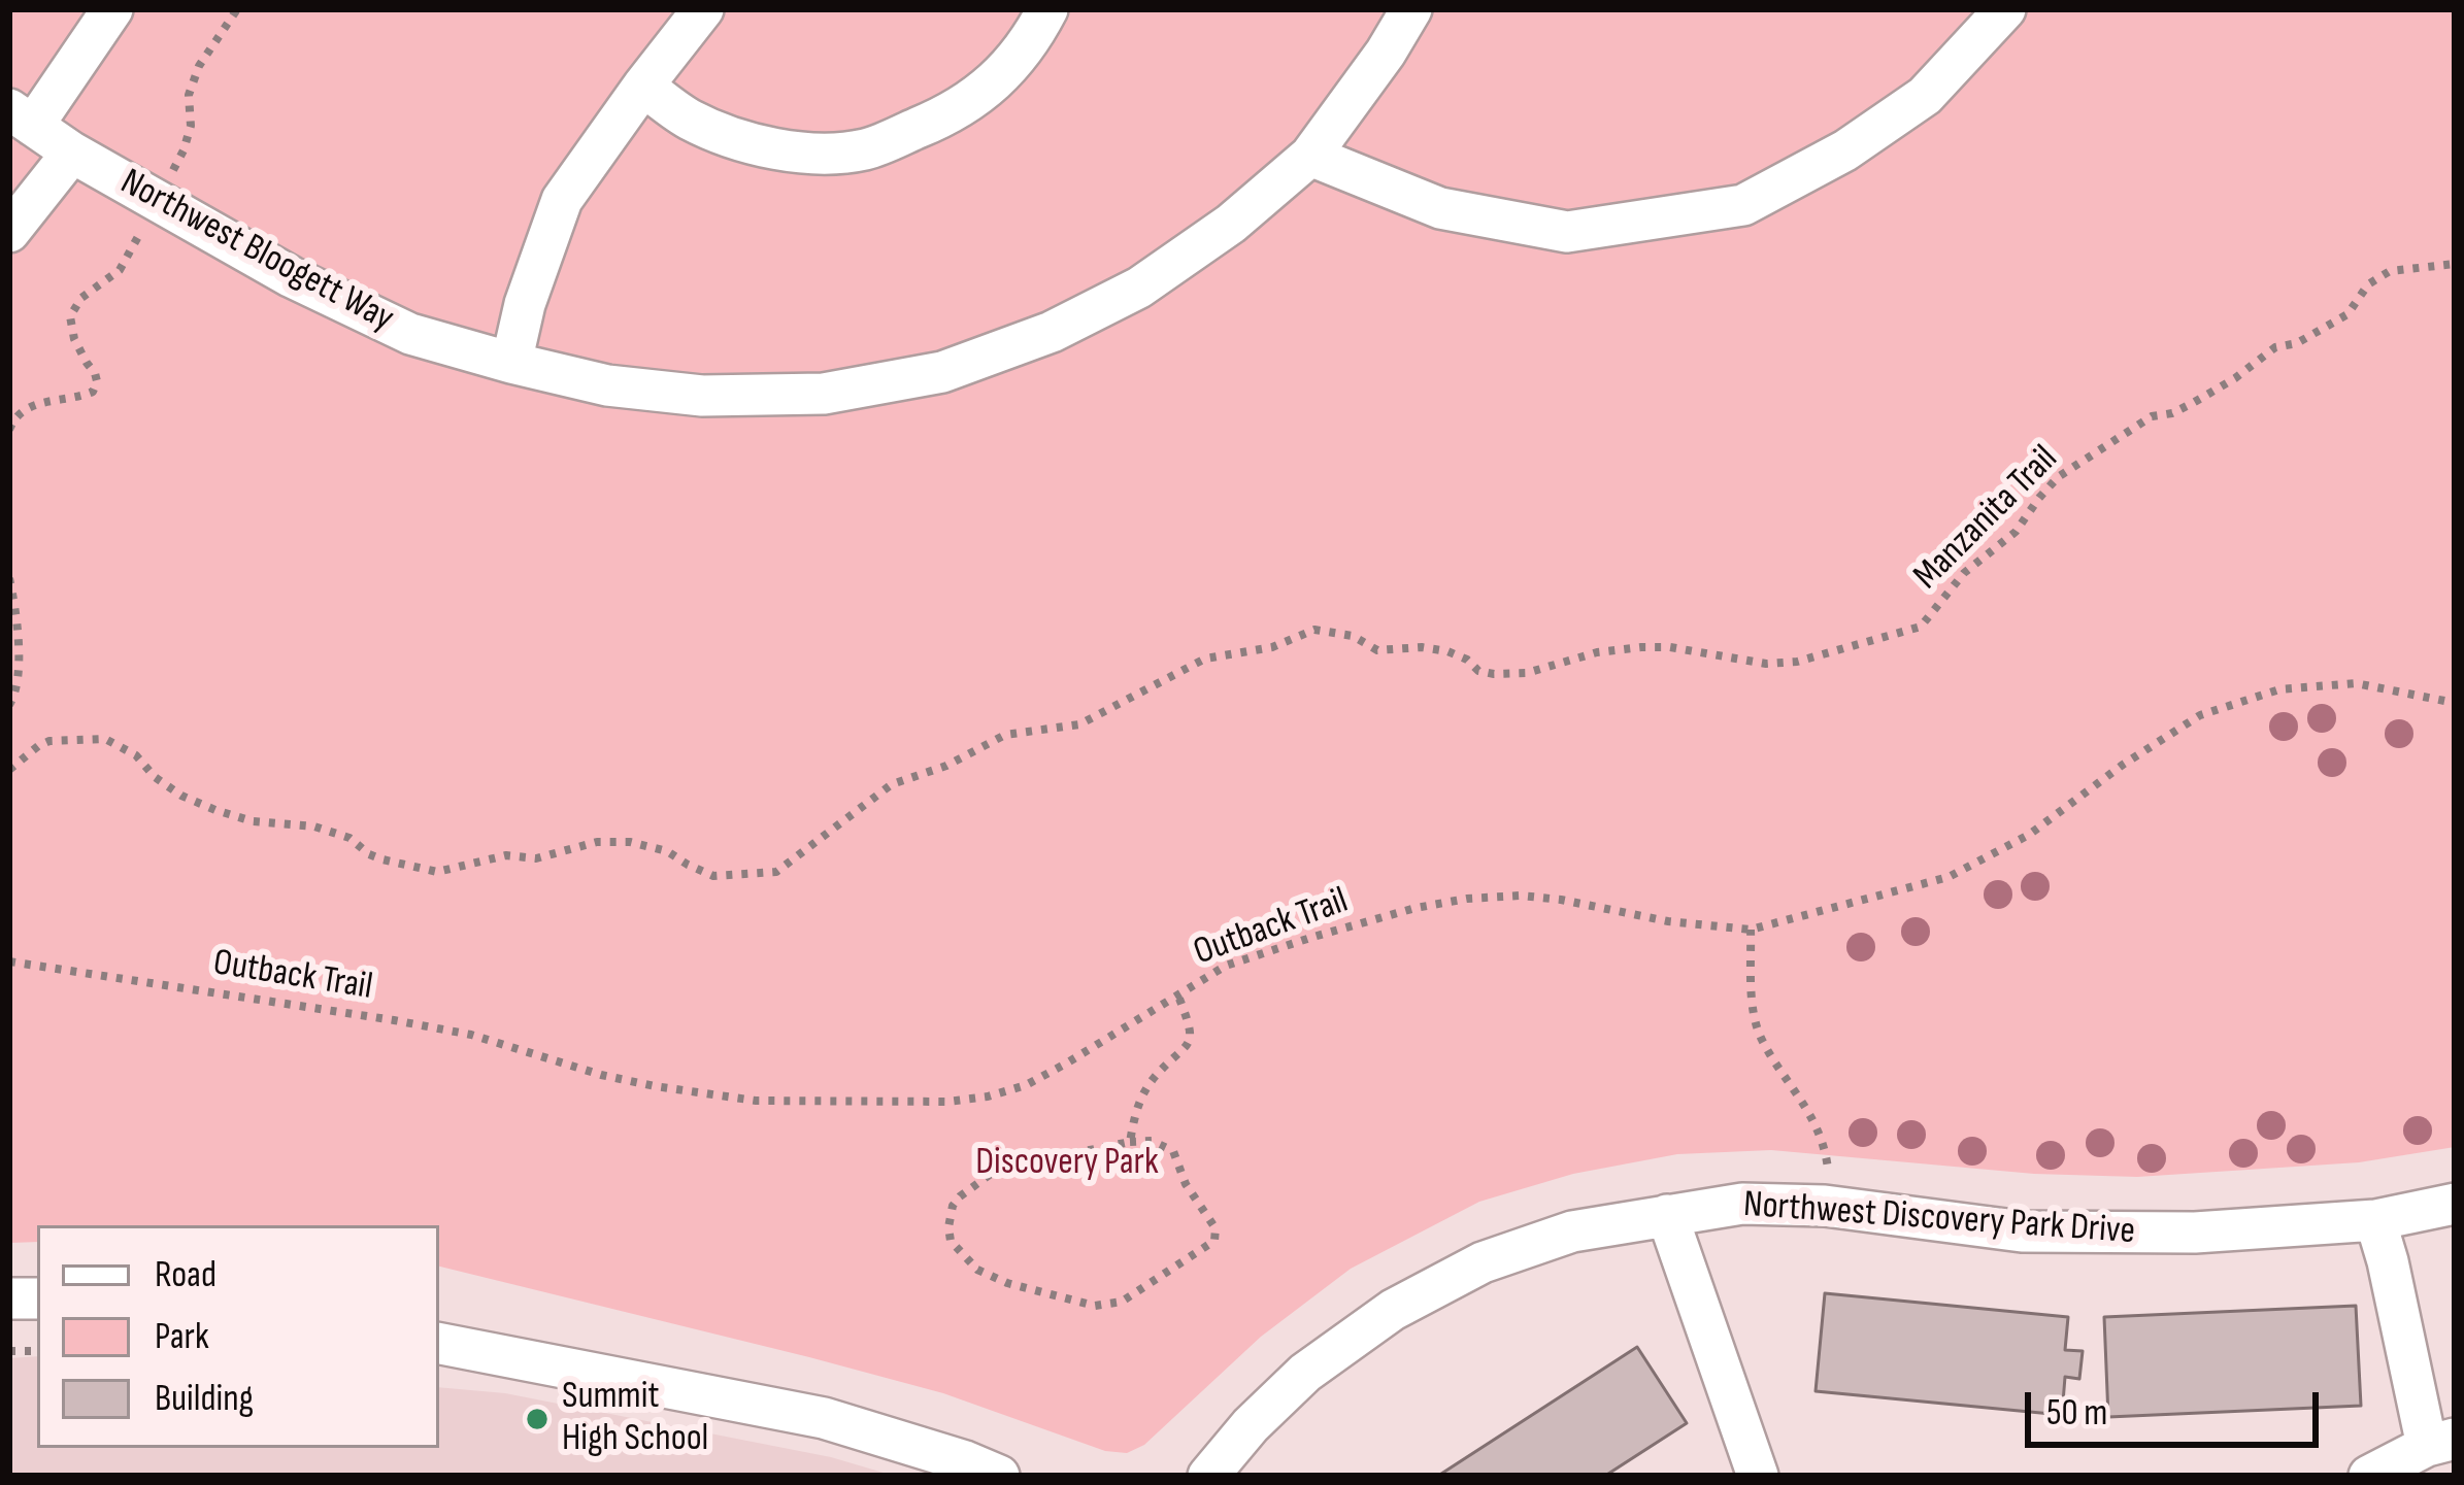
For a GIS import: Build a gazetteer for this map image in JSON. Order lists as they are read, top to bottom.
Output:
{
  "streets": {
    "street": ["Northwest Bloogett Way", "Northwest Discovery Park Drive"],
    "path": ["Manzanita Trail", "Outback Trail"]
  },
  "parks": ["Discovery Park"],
  "places": ["Summit High School"],
  "legend": ["Road", "Park", "Building"],
  "scale_bar": "50 m"
}
